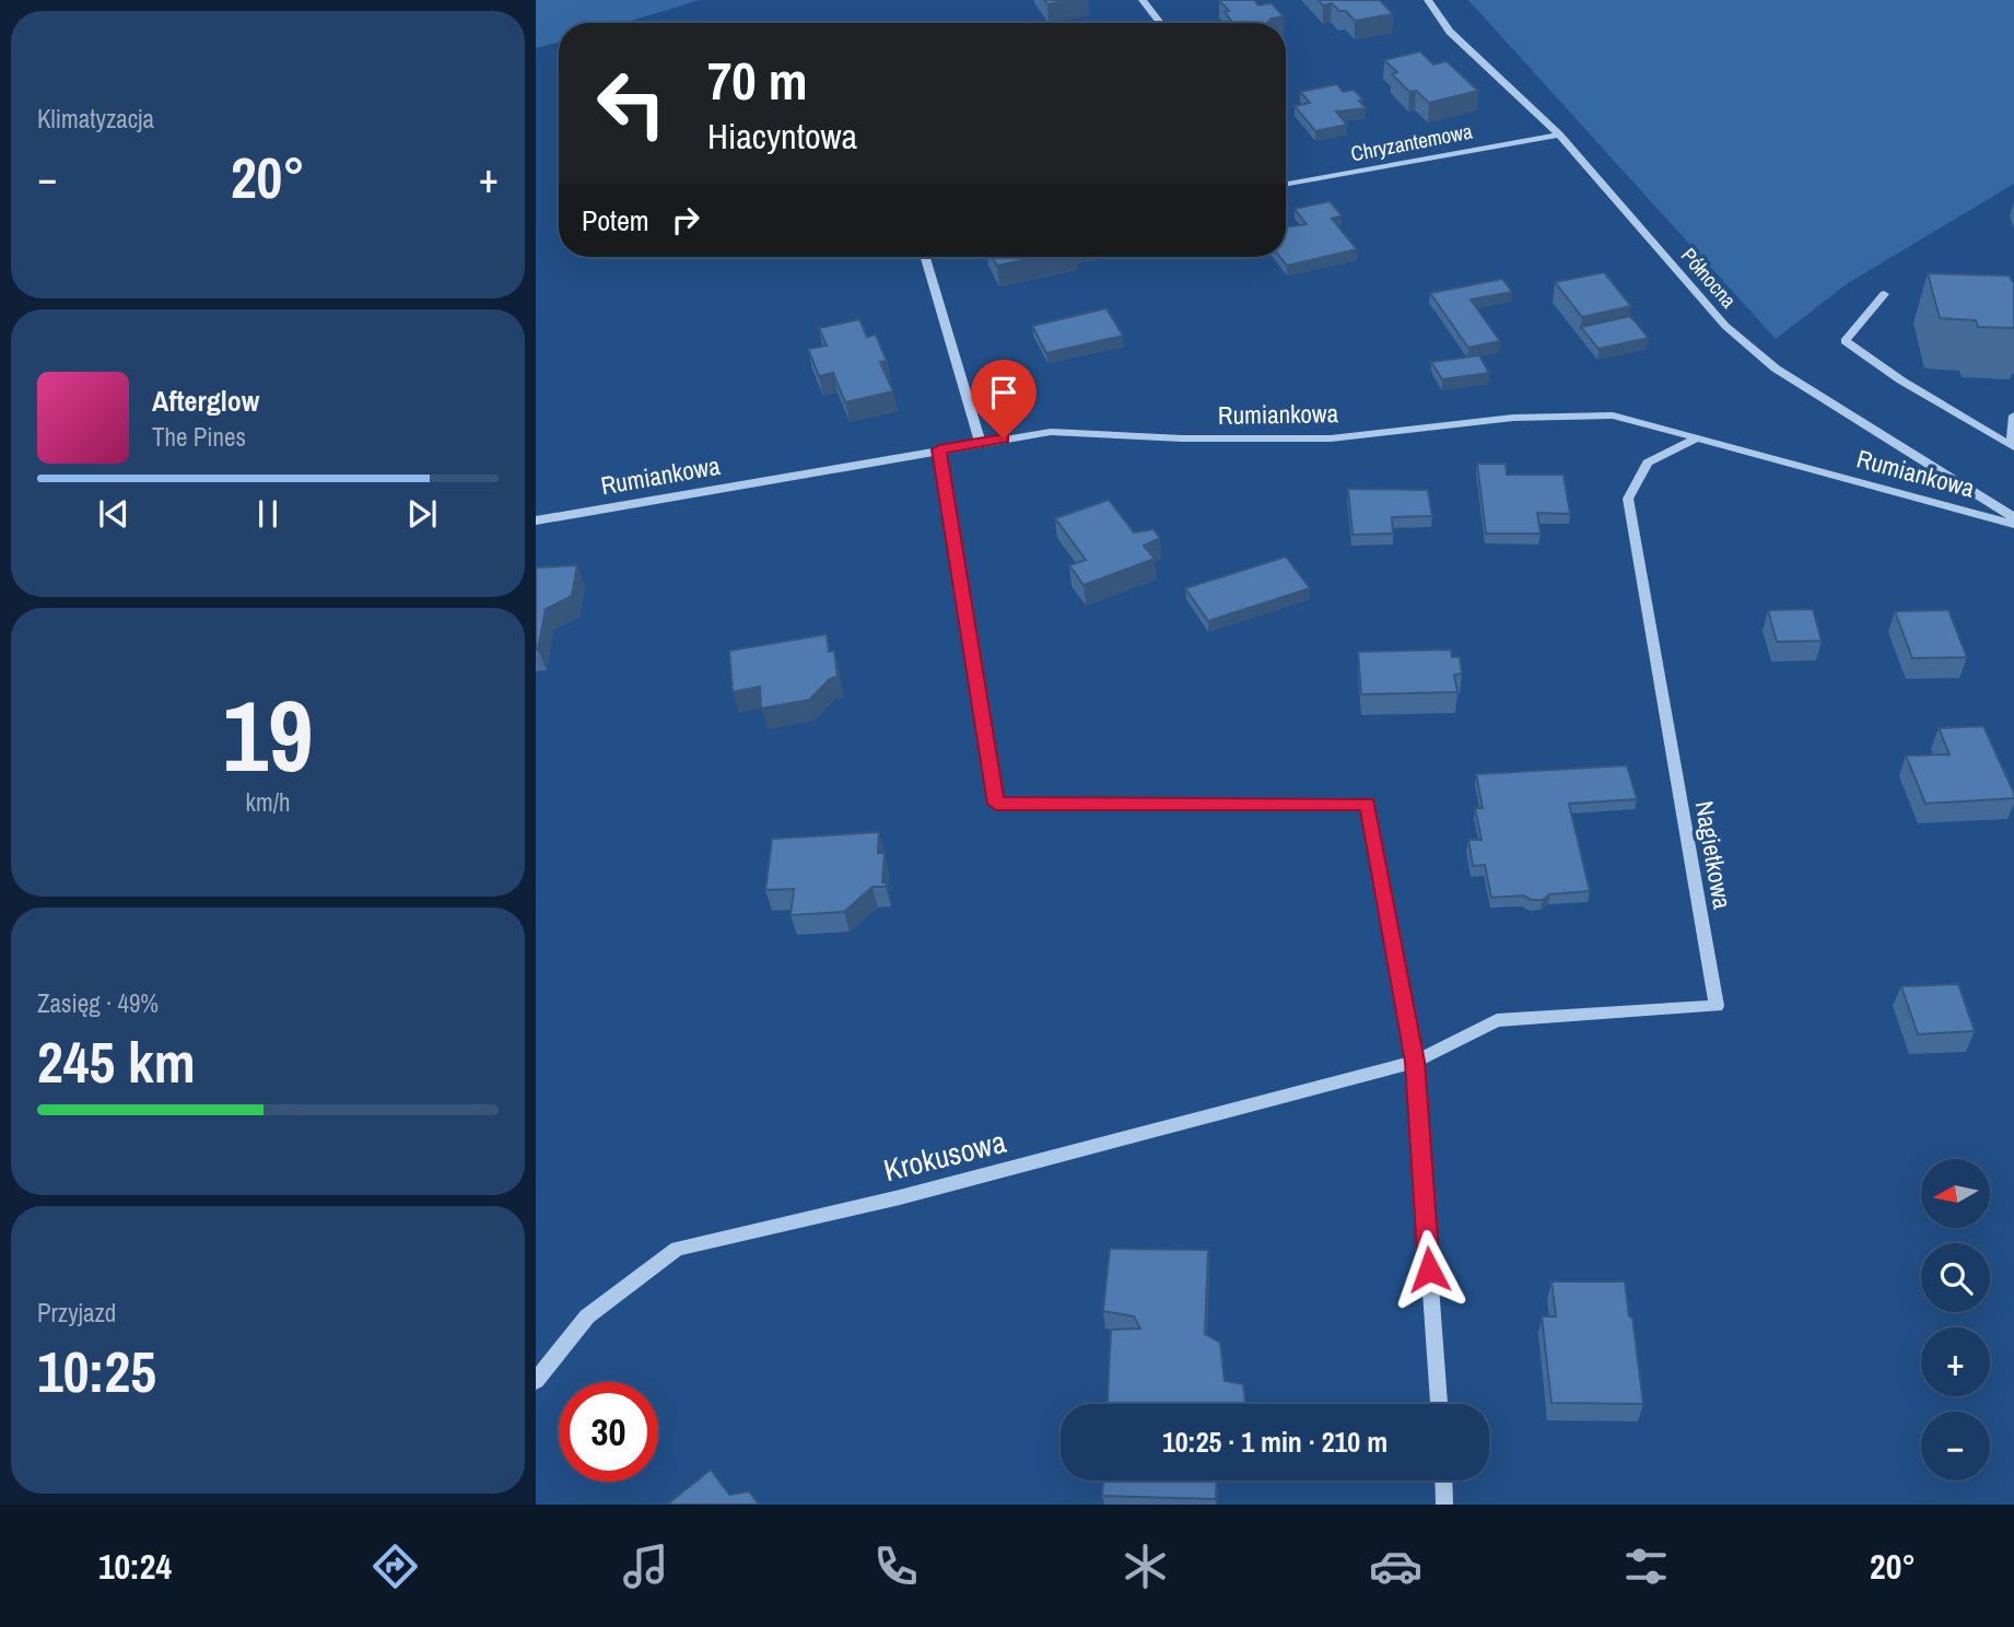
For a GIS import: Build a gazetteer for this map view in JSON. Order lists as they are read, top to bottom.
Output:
{
  "streets": {
    "street": [
      "Chryzantemowa",
      "Północna",
      "Rumiankowa",
      "Nagietkowa",
      "Krokusowa"
    ]
  },
  "crossings": [
    ["Chryzantemowa", "Północna"],
    ["Rumiankowa", "Nagietkowa"],
    ["Nagietkowa", "Krokusowa"]
  ],
  "north": "left",
  "page": {
    "tile": [
      "Klimatyzacja",
      ["19", "km/h"],
      ["Zasięg · 49%", "245 km"],
      ["Przyjazd", "10:25"]
    ],
    "turn": ["70 m", "Hiacyntowa"],
    "heat": ["−", "20°", "+"],
    "then": "Potem",
    "song": ["Afterglow", "The Pines"],
    "map_buttons": ["+", "−"],
    "limit": "30",
    "trip": "10:25 · 1 min · 210 m",
    "tabs": ["10:24", "20°"]
  }
}
